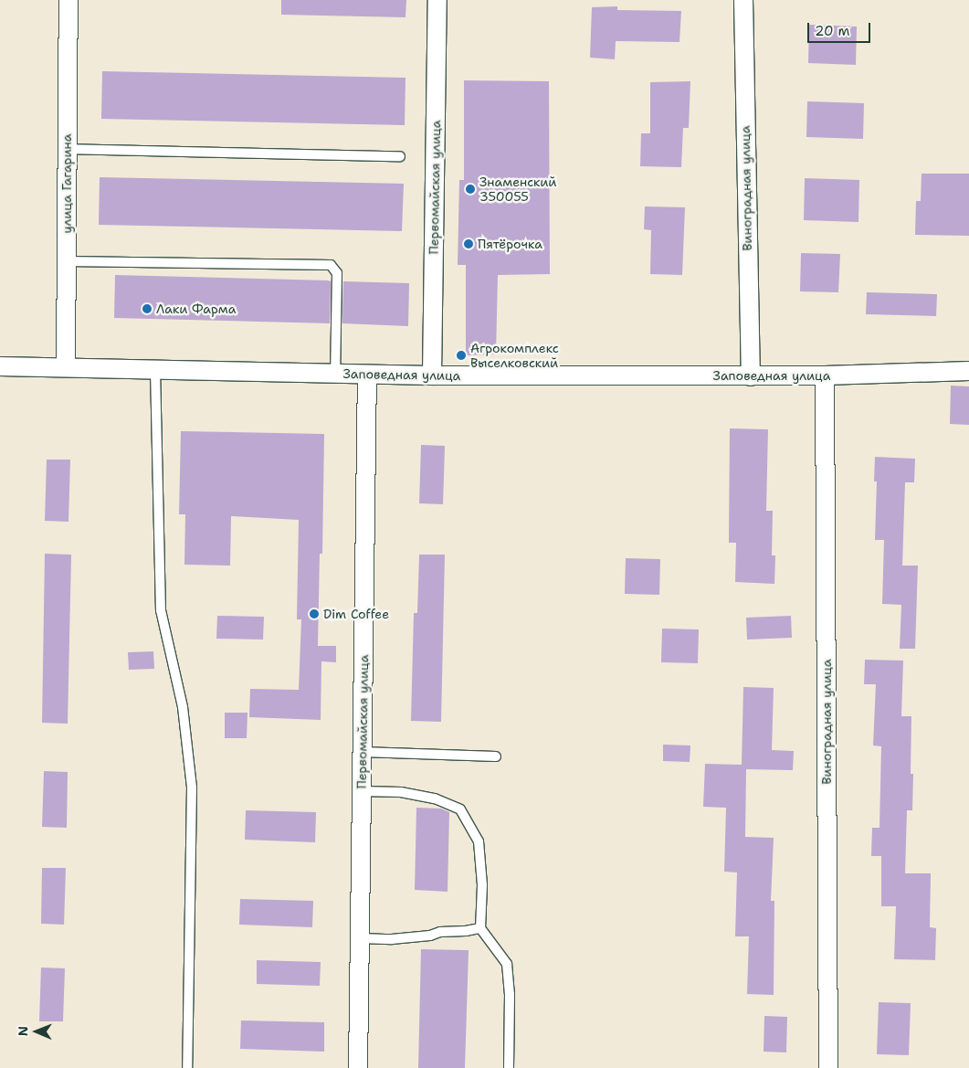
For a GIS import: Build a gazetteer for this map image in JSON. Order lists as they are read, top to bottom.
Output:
{
  "streets": {
    "street": [
      "улица Гагарина",
      "Первомайская улица",
      "Виноградная улица",
      "Заповедная улица"
    ]
  },
  "crossings": [
    ["улица Гагарина", "Заповедная улица"],
    ["Первомайская улица", "Заповедная улица"],
    ["Виноградная улица", "Заповедная улица"]
  ],
  "places": [
    "Знаменский 350055",
    "Пятёрочка",
    "Лаки Фарма",
    "Агрокомплекс Выселковский",
    "Dim Coffee"
  ],
  "scale_bar": "20 m",
  "north": "left"
}
